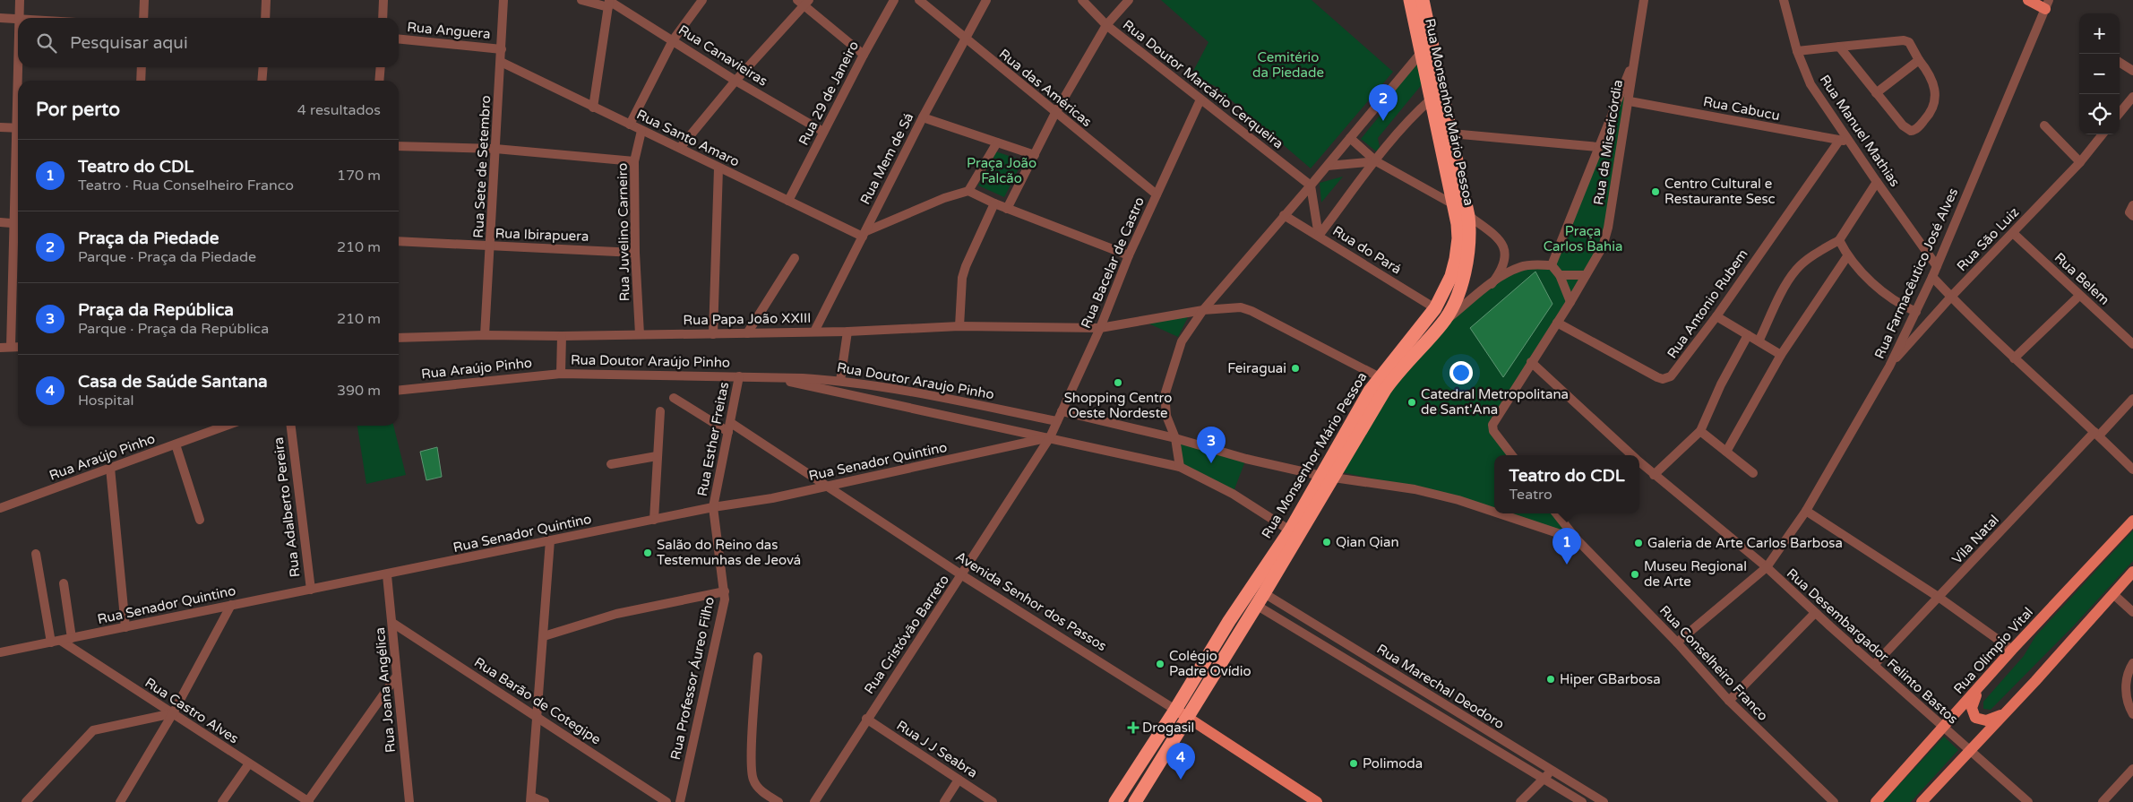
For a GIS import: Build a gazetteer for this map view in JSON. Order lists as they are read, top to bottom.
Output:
{
  "streets": {
    "highway": ["Rua Monsenhor Mário Pessoa"],
    "main road": ["Avenida Senhor dos Passos", "Rua Olímpio Vital"],
    "street": [
      "Rua Anguera",
      "Rua Canavieiras",
      "Rua Doutor Marcário Cerqueira",
      "Rua das Américas",
      "Rua 29 de Janeiro",
      "Rua Cabucu",
      "Rua Manuel Mathias",
      "Rua Santo Amaro",
      "Rua da Misericórdia",
      "Rua Mem de Sá",
      "Rua Sete de Setembro",
      "Rua Juvelino Carneiro",
      "Rua Ibirapuera",
      "Rua São Luiz",
      "Rua do Pará",
      "Rua Bacelar de Castro",
      "Rua Farmacêutico José Alves",
      "Rua Belem",
      "Rua Antonio Rubem",
      "Rua Papa João XXIII",
      "Rua Doutor Araújo Pinho",
      "Rua Araújo Pinho",
      "Rua Doutor Araujo Pinho",
      "Rua Esther Freitas",
      "Rua Senador Quintino",
      "Rua Adalberto Pereira",
      "Vila Natal",
      "Rua Cristóvão Barreto",
      "Rua Desembargador Felinto Bastos",
      "Rua Conselheiro Franco",
      "Rua Professor Áureo Filho",
      "Rua Marechal Deodoro",
      "Rua Joana Angélica",
      "Rua Barão de Cotegipe",
      "Rua Castro Alves",
      "Rua J J Seabra"
    ]
  },
  "crossings": [
    ["Rua Anguera", "Rua Sete de Setembro"],
    ["Rua Canavieiras", "Rua 29 de Janeiro"],
    ["Rua Doutor Marcário Cerqueira", "Rua Bacelar de Castro"],
    ["Rua das Américas", "Rua Mem de Sá"],
    ["Rua das Américas", "Rua Bacelar de Castro"],
    ["Rua 29 de Janeiro", "Rua Santo Amaro"],
    ["Rua Cabucu", "Rua Manuel Mathias"],
    ["Rua Cabucu", "Rua da Misericórdia"],
    ["Rua Cabucu", "Rua Antonio Rubem"],
    ["Rua Monsenhor Mário Pessoa", "Rua do Pará"],
    ["Rua Monsenhor Mário Pessoa", "Rua Papa João XXIII"],
    ["Rua Monsenhor Mário Pessoa", "Rua Doutor Araujo Pinho"],
    ["Rua Monsenhor Mário Pessoa", "Avenida Senhor dos Passos"],
    ["Rua Monsenhor Mário Pessoa", "Rua Marechal Deodoro"],
    ["Rua Manuel Mathias", "Rua Farmacêutico José Alves"],
    ["Rua Manuel Mathias", "Rua Antonio Rubem"],
    ["Rua Santo Amaro", "Rua Mem de Sá"],
    ["Rua Santo Amaro", "Rua Sete de Setembro"],
    ["Rua Santo Amaro", "Rua Juvelino Carneiro"],
    ["Rua da Misericórdia", "Rua Antonio Rubem"],
    ["Rua da Misericórdia", "Rua Desembargador Felinto Bastos"],
    ["Rua Mem de Sá", "Rua Papa João XXIII"],
    ["Rua Sete de Setembro", "Rua Ibirapuera"],
    ["Rua Sete de Setembro", "Rua Papa João XXIII"],
    ["Rua Juvelino Carneiro", "Rua Ibirapuera"],
    ["Rua Juvelino Carneiro", "Rua Papa João XXIII"],
    ["Rua São Luiz", "Rua Farmacêutico José Alves"],
    ["Rua São Luiz", "Rua Belem"],
    ["Rua Bacelar de Castro", "Rua Papa João XXIII"],
    ["Rua Bacelar de Castro", "Rua Doutor Araujo Pinho"],
    ["Rua Bacelar de Castro", "Rua Senador Quintino"],
    ["Rua Bacelar de Castro", "Rua Cristóvão Barreto"],
    ["Rua Farmacêutico José Alves", "Rua Desembargador Felinto Bastos"],
    ["Rua Farmacêutico José Alves", "Rua Conselheiro Franco"],
    ["Rua Doutor Araújo Pinho", "Rua Araújo Pinho"],
    ["Rua Doutor Araújo Pinho", "Rua Doutor Araujo Pinho"],
    ["Rua Doutor Araújo Pinho", "Rua Esther Freitas"],
    ["Rua Doutor Araujo Pinho", "Rua Esther Freitas"],
    ["Rua Doutor Araujo Pinho", "Rua Senador Quintino"],
    ["Rua Doutor Araujo Pinho", "Rua Cristóvão Barreto"],
    ["Rua Esther Freitas", "Rua Senador Quintino"],
    ["Rua Esther Freitas", "Avenida Senhor dos Passos"],
    ["Rua Esther Freitas", "Rua Professor Áureo Filho"],
    ["Rua Senador Quintino", "Rua Adalberto Pereira"],
    ["Rua Senador Quintino", "Avenida Senhor dos Passos"],
    ["Rua Senador Quintino", "Rua Cristóvão Barreto"],
    ["Rua Senador Quintino", "Rua Professor Áureo Filho"],
    ["Rua Senador Quintino", "Rua Joana Angélica"],
    ["Rua Senador Quintino", "Rua Castro Alves"],
    ["Vila Natal", "Rua Desembargador Felinto Bastos"],
    ["Avenida Senhor dos Passos", "Rua Cristóvão Barreto"],
    ["Rua Cristóvão Barreto", "Rua J J Seabra"],
    ["Rua Desembargador Felinto Bastos", "Rua Olímpio Vital"],
    ["Rua Joana Angélica", "Rua Barão de Cotegipe"]
  ],
  "parks": ["Cemitério da Piedade", "Praça João Falcão", "Praça Carlos Bahia"],
  "places": {
    "other": [
      "Centro Cultural e Restaurante Sesc",
      "Feiraguai",
      "Shopping Centro Oeste Nordeste",
      "Catedral Metropolitana de Sant'Ana",
      "Qian Qian",
      "Galeria de Arte Carlos Barbosa",
      "Salão do Reino das Testemunhas de Jeová",
      "Museu Regional de Arte",
      "Colégio Padre Ovídio",
      "Hiper GBarbosa",
      "Polimoda"
    ],
    "health": ["Drogasil"]
  },
  "page": {
    "map_buttons": ["+", "−"],
    "search": "Pesquisar aqui",
    "heading": ["Por perto", "4 resultados"],
    "pins": [
      "2",
      "3",
      "1",
      "4"
    ],
    "list": [
      {
        "mark": "1",
        "name": "Teatro do CDL",
        "note": "Teatro · Rua Conselheiro Franco",
        "value": "170 m"
      },
      {
        "mark": "2",
        "name": "Praça da Piedade",
        "note": "Parque · Praça da Piedade",
        "value": "210 m"
      },
      {
        "mark": "3",
        "name": "Praça da República",
        "note": "Parque · Praça da República",
        "value": "210 m"
      },
      {
        "mark": "4",
        "name": "Casa de Saúde Santana",
        "note": "Hospital",
        "value": "390 m"
      }
    ],
    "popup": ["Teatro do CDL", "Teatro"]
  }
}
